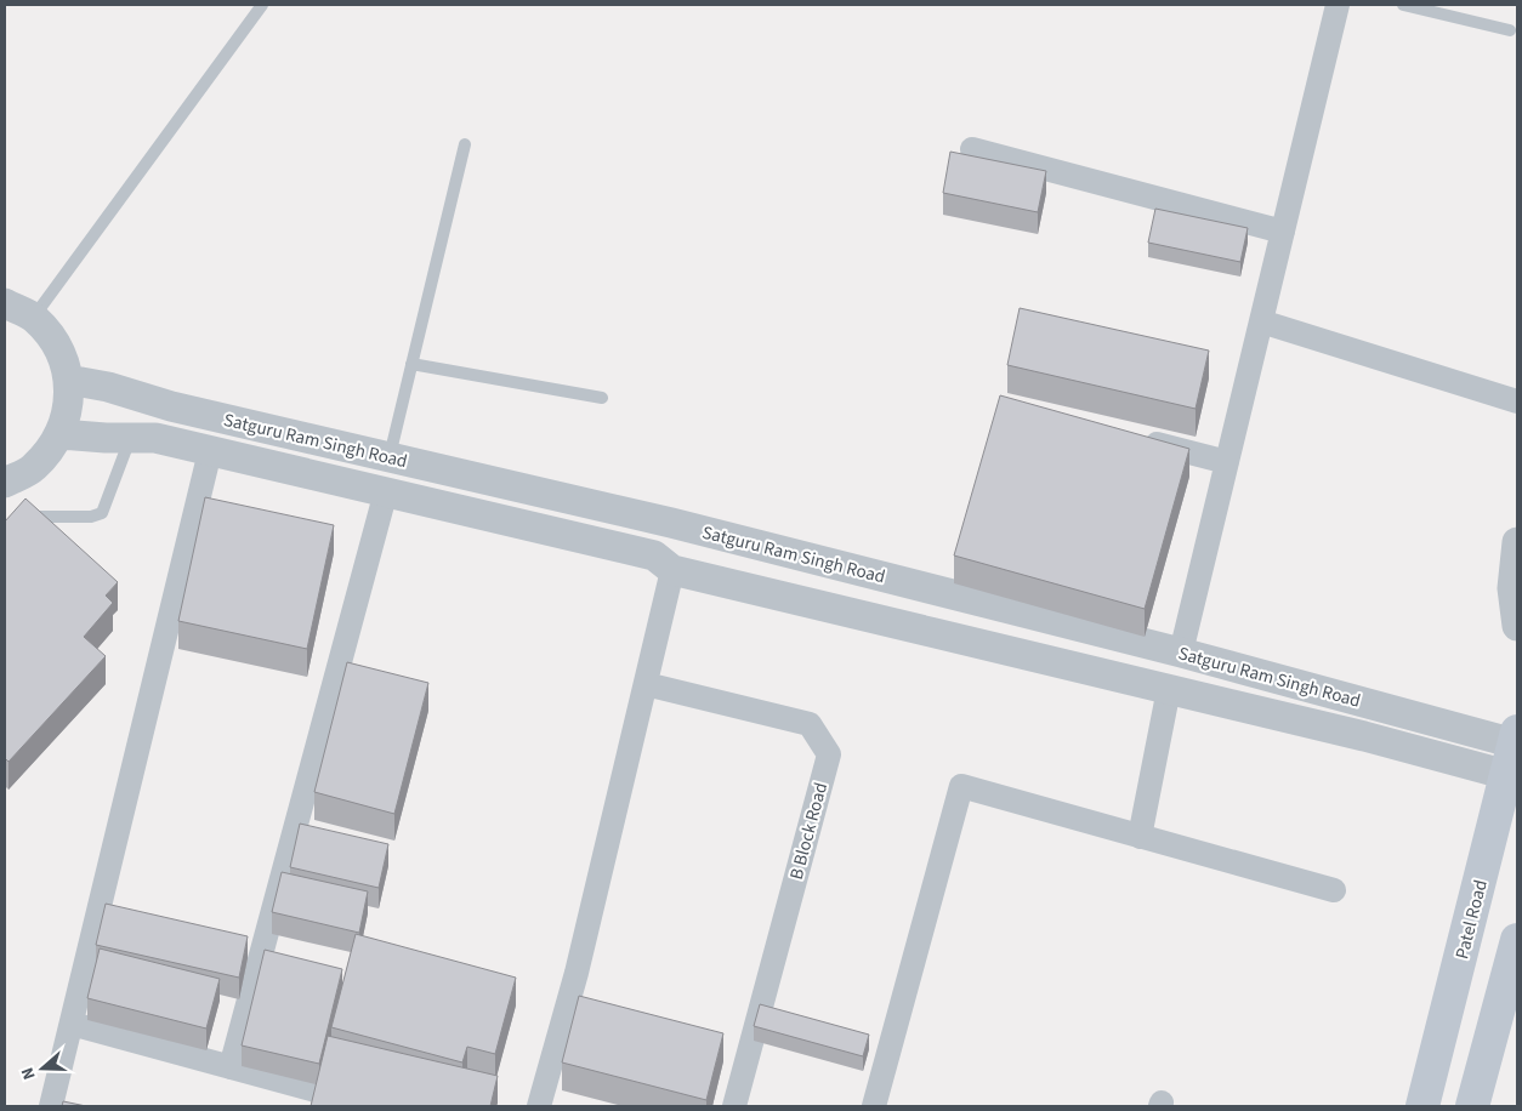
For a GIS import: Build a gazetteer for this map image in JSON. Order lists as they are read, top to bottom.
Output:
{
  "streets": {
    "main road": ["Patel Road"],
    "street": ["Satguru Ram Singh Road", "B Block Road"]
  },
  "crossings": [
    ["Satguru Ram Singh Road", "Patel Road"]
  ],
  "north": "left"
}
